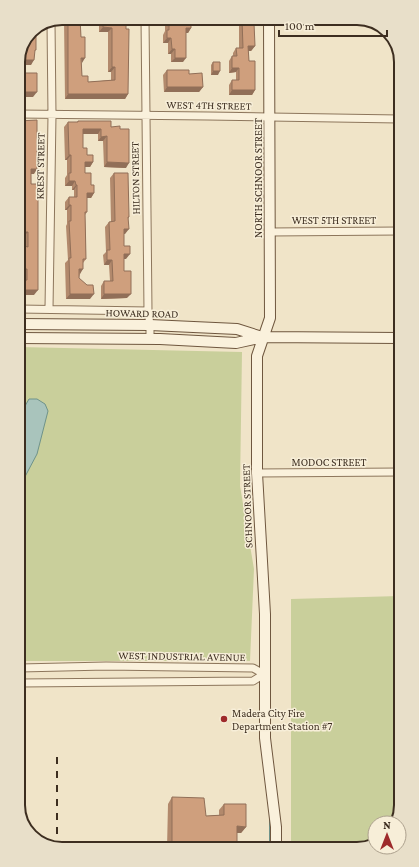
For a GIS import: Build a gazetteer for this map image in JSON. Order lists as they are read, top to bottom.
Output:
{
  "streets": {
    "street": [
      "WEST 4TH STREET",
      "KREST STREET",
      "HILTON STREET",
      "NORTH SCHNOOR STREET",
      "WEST 5TH STREET",
      "HOWARD ROAD",
      "MODOC STREET",
      "SCHNOOR STREET",
      "WEST INDUSTRIAL AVENUE"
    ]
  },
  "crossings": [
    ["WEST 4TH STREET", "KREST STREET"],
    ["WEST 4TH STREET", "HILTON STREET"],
    ["WEST 4TH STREET", "NORTH SCHNOOR STREET"],
    ["HILTON STREET", "HOWARD ROAD"],
    ["NORTH SCHNOOR STREET", "WEST 5TH STREET"],
    ["NORTH SCHNOOR STREET", "HOWARD ROAD"],
    ["NORTH SCHNOOR STREET", "SCHNOOR STREET"],
    ["HOWARD ROAD", "SCHNOOR STREET"],
    ["MODOC STREET", "SCHNOOR STREET"],
    ["SCHNOOR STREET", "WEST INDUSTRIAL AVENUE"]
  ],
  "places": ["Madera City Fire Department Station #7"],
  "scale_bar": "100 m",
  "north": "top"
}
